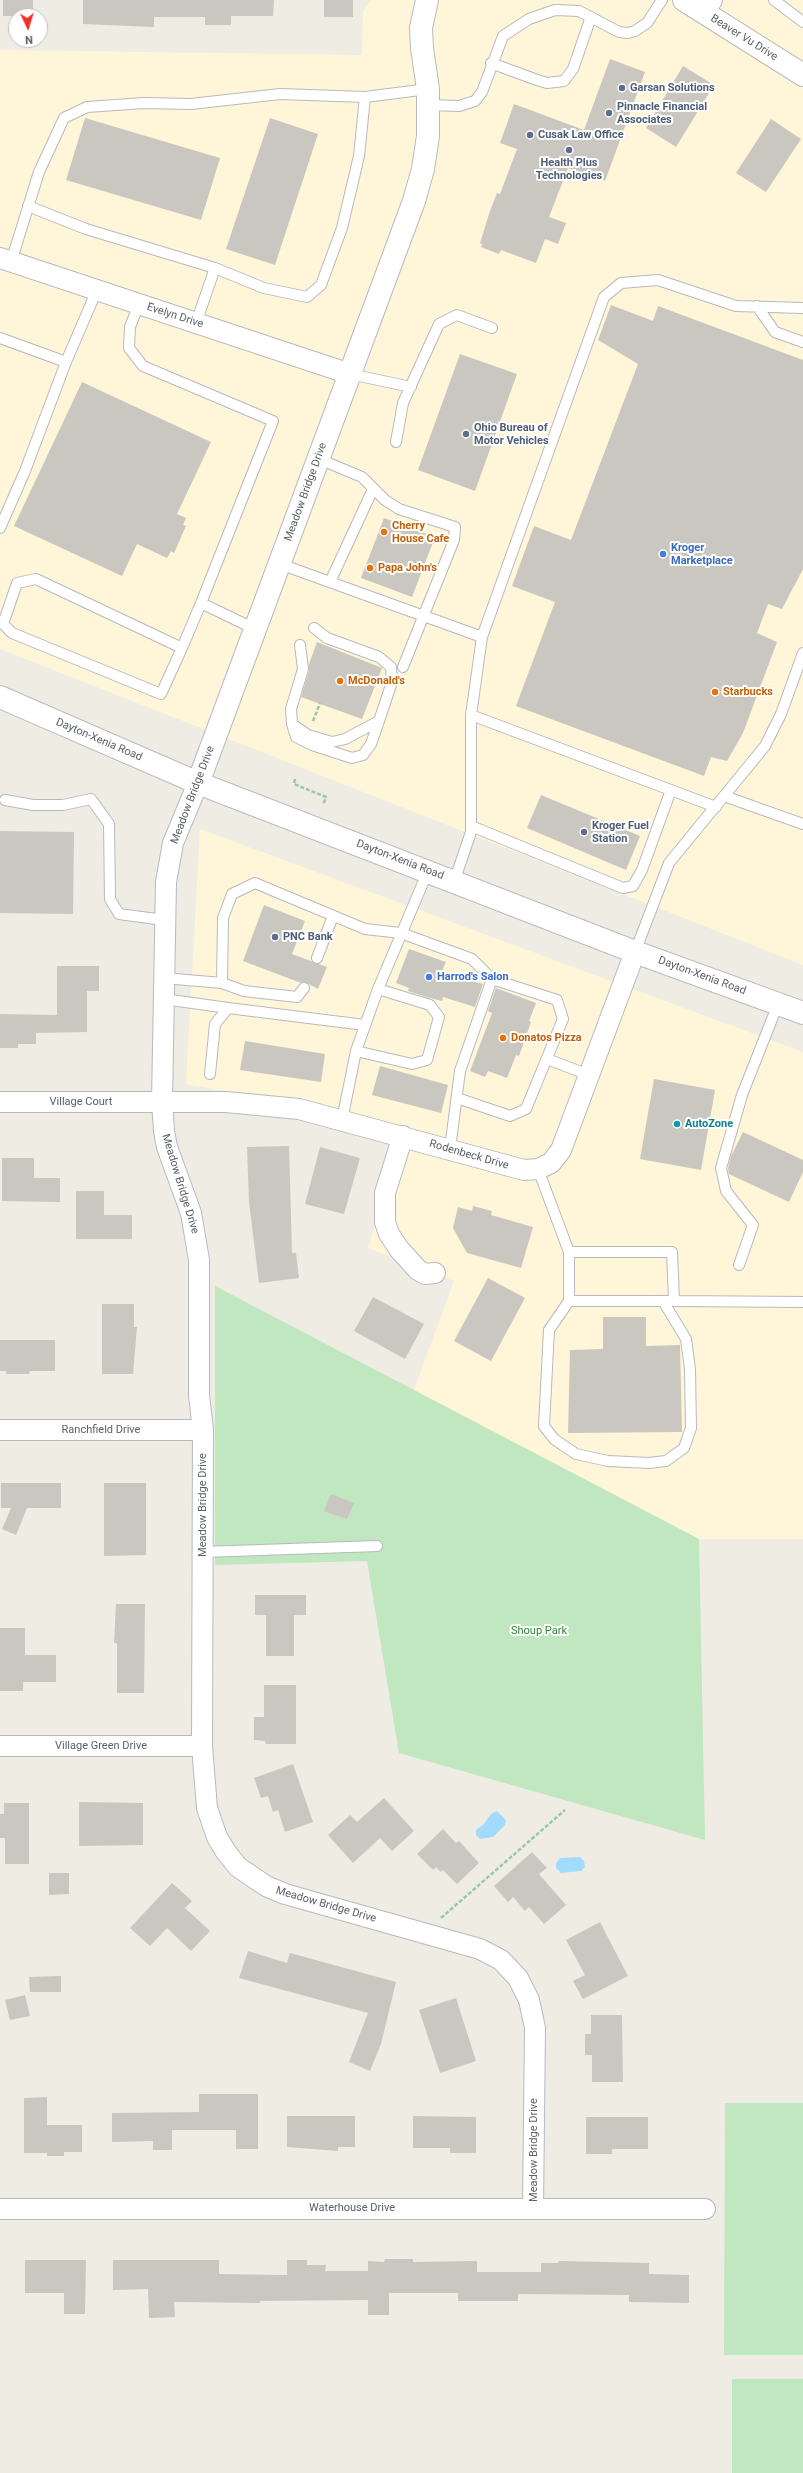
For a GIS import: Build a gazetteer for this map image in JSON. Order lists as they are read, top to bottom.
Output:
{
  "streets": {
    "street": [
      "Beaver Vu Drive",
      "Evelyn Drive",
      "Meadow Bridge Drive",
      "Dayton-Xenia Road",
      "Village Court",
      "Rodenbeck Drive",
      "Ranchfield Drive",
      "Village Green Drive",
      "Waterhouse Drive"
    ]
  },
  "crossings": [
    ["Evelyn Drive", "Meadow Bridge Drive"],
    ["Meadow Bridge Drive", "Dayton-Xenia Road"],
    ["Meadow Bridge Drive", "Village Court"],
    ["Meadow Bridge Drive", "Rodenbeck Drive"],
    ["Meadow Bridge Drive", "Ranchfield Drive"],
    ["Meadow Bridge Drive", "Village Green Drive"],
    ["Meadow Bridge Drive", "Waterhouse Drive"],
    ["Village Court", "Rodenbeck Drive"]
  ],
  "parks": ["Shoup Park"],
  "places": [
    "Garsan Solutions",
    "Pinnacle Financial Associates",
    "Cusak Law Office",
    "Health Plus Technologies",
    "Ohio Bureau of Motor Vehicles",
    "Cherry House Cafe",
    "Kroger Marketplace",
    "Papa John's",
    "McDonald's",
    "Starbucks",
    "Kroger Fuel Station",
    "PNC Bank",
    "Harrod's Salon",
    "Donatos Pizza",
    "AutoZone"
  ],
  "north": "bottom"
}
